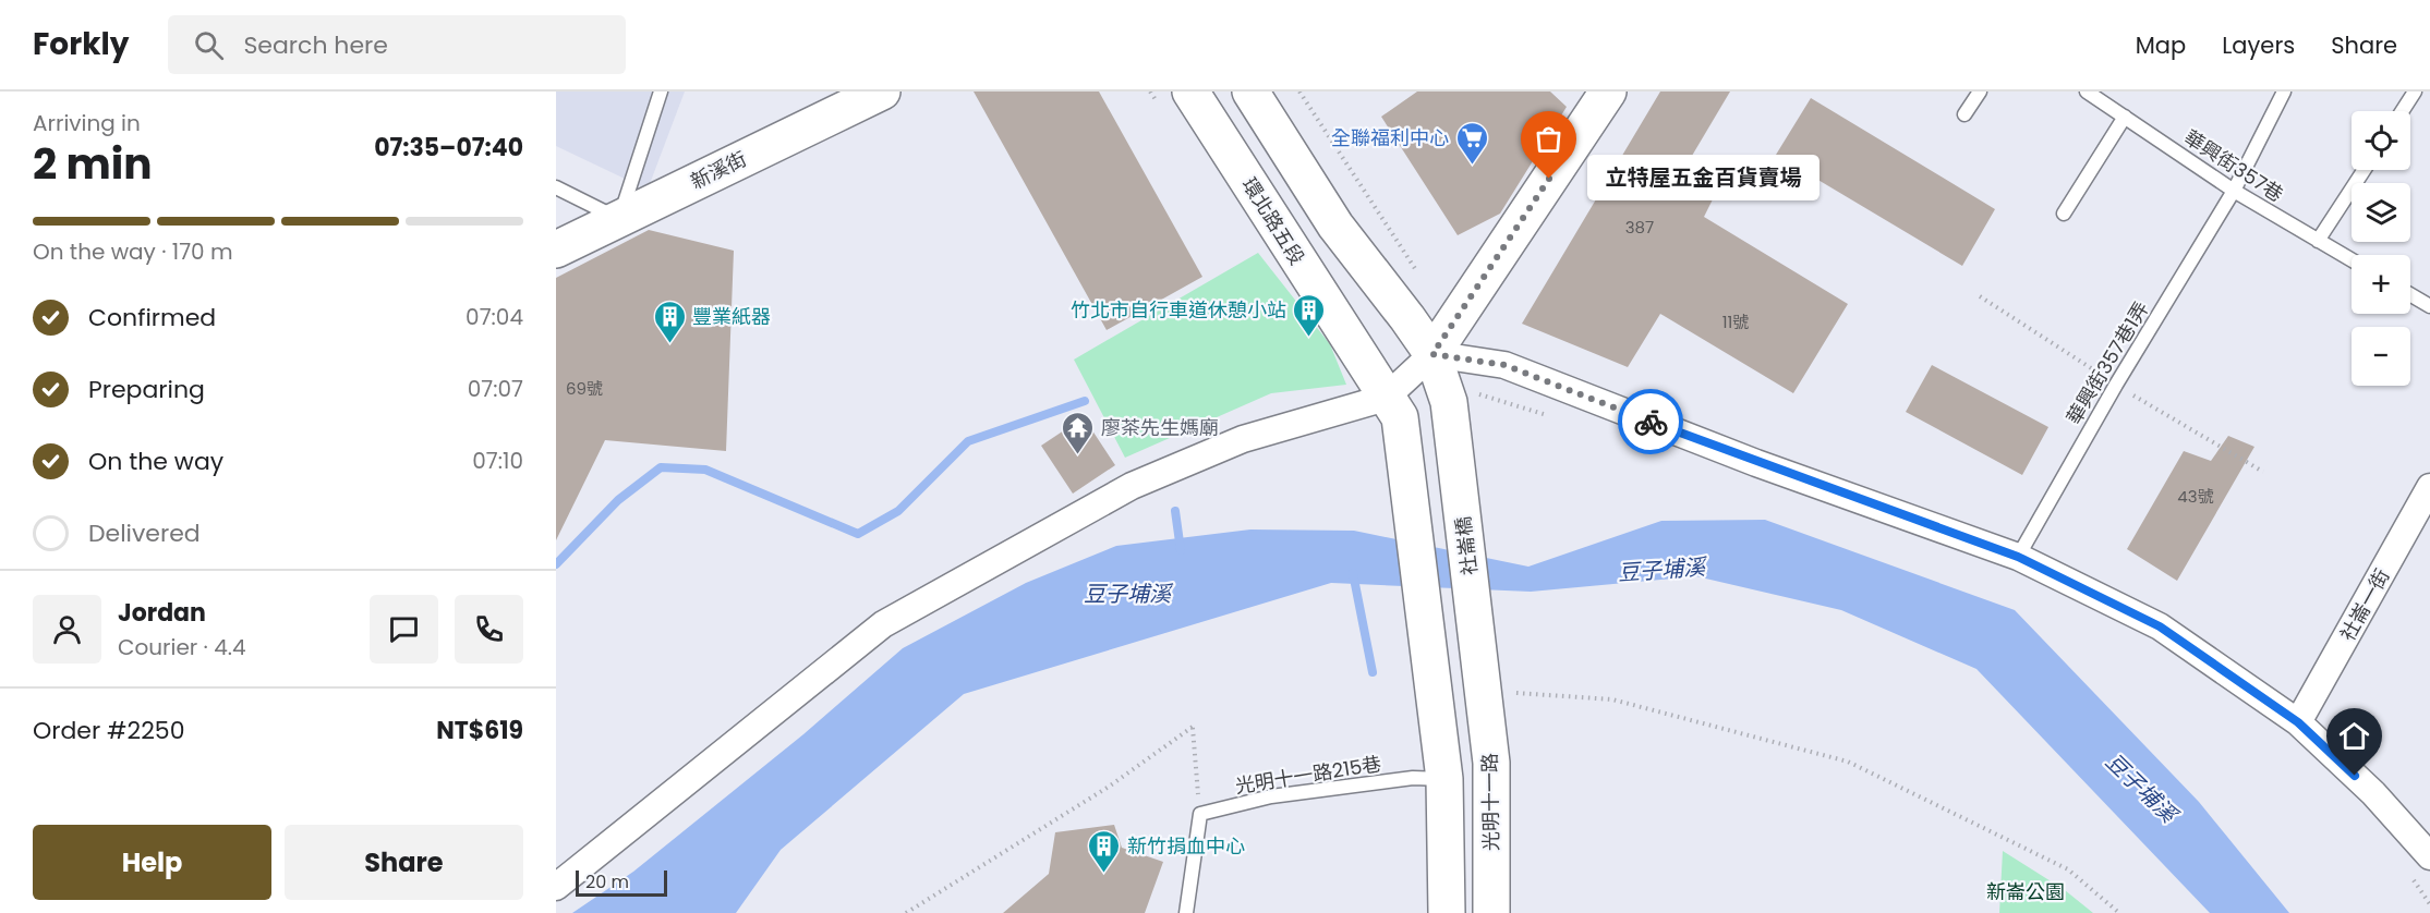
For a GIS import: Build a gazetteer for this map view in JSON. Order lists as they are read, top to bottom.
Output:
{
  "streets": {
    "street": [
      "新溪街",
      "環北路五段",
      "社崙橋",
      "社崙一街",
      "光明十一路"
    ],
    "lane": ["華興街357巷", "華興街357巷1弄", "光明十一路215巷"]
  },
  "crossings": [
    ["華興街357巷", "華興街357巷1弄"],
    ["社崙橋", "光明十一路"]
  ],
  "water": ["豆子埔溪"],
  "parks": ["新崙公園"],
  "places": {
    "supermarket": ["全聯福利中心"],
    "other": ["立特屋五金百貨賣場"],
    "building": ["竹北市自行車道休憩小站", "豐業紙器", "新竹捐血中心"],
    "temple": ["廖茶先生媽廟"]
  },
  "house_numbers": [
    "387",
    "11號",
    "69號",
    "43號"
  ],
  "scale_bar": "20 m",
  "page": {
    "header": "Forkly",
    "search": "Search here",
    "nav": ["Map", "Layers", "Share"],
    "heading": ["2 min", "Arriving in", "07:35–07:40"],
    "panel": [
      "Jordan",
      "Courier · 4.4",
      "Order #2250",
      "NT$619"
    ],
    "map_buttons": ["+", "−"],
    "bubble": "立特屋五金百貨賣場",
    "bar": "On the way · 170 m",
    "list": [
      ["Confirmed", "07:04"],
      ["Preparing", "07:07"],
      ["On the way", "07:10"],
      "Delivered"
    ],
    "buttons": ["Help", "Share"],
    "scale": "20 m"
  }
}
